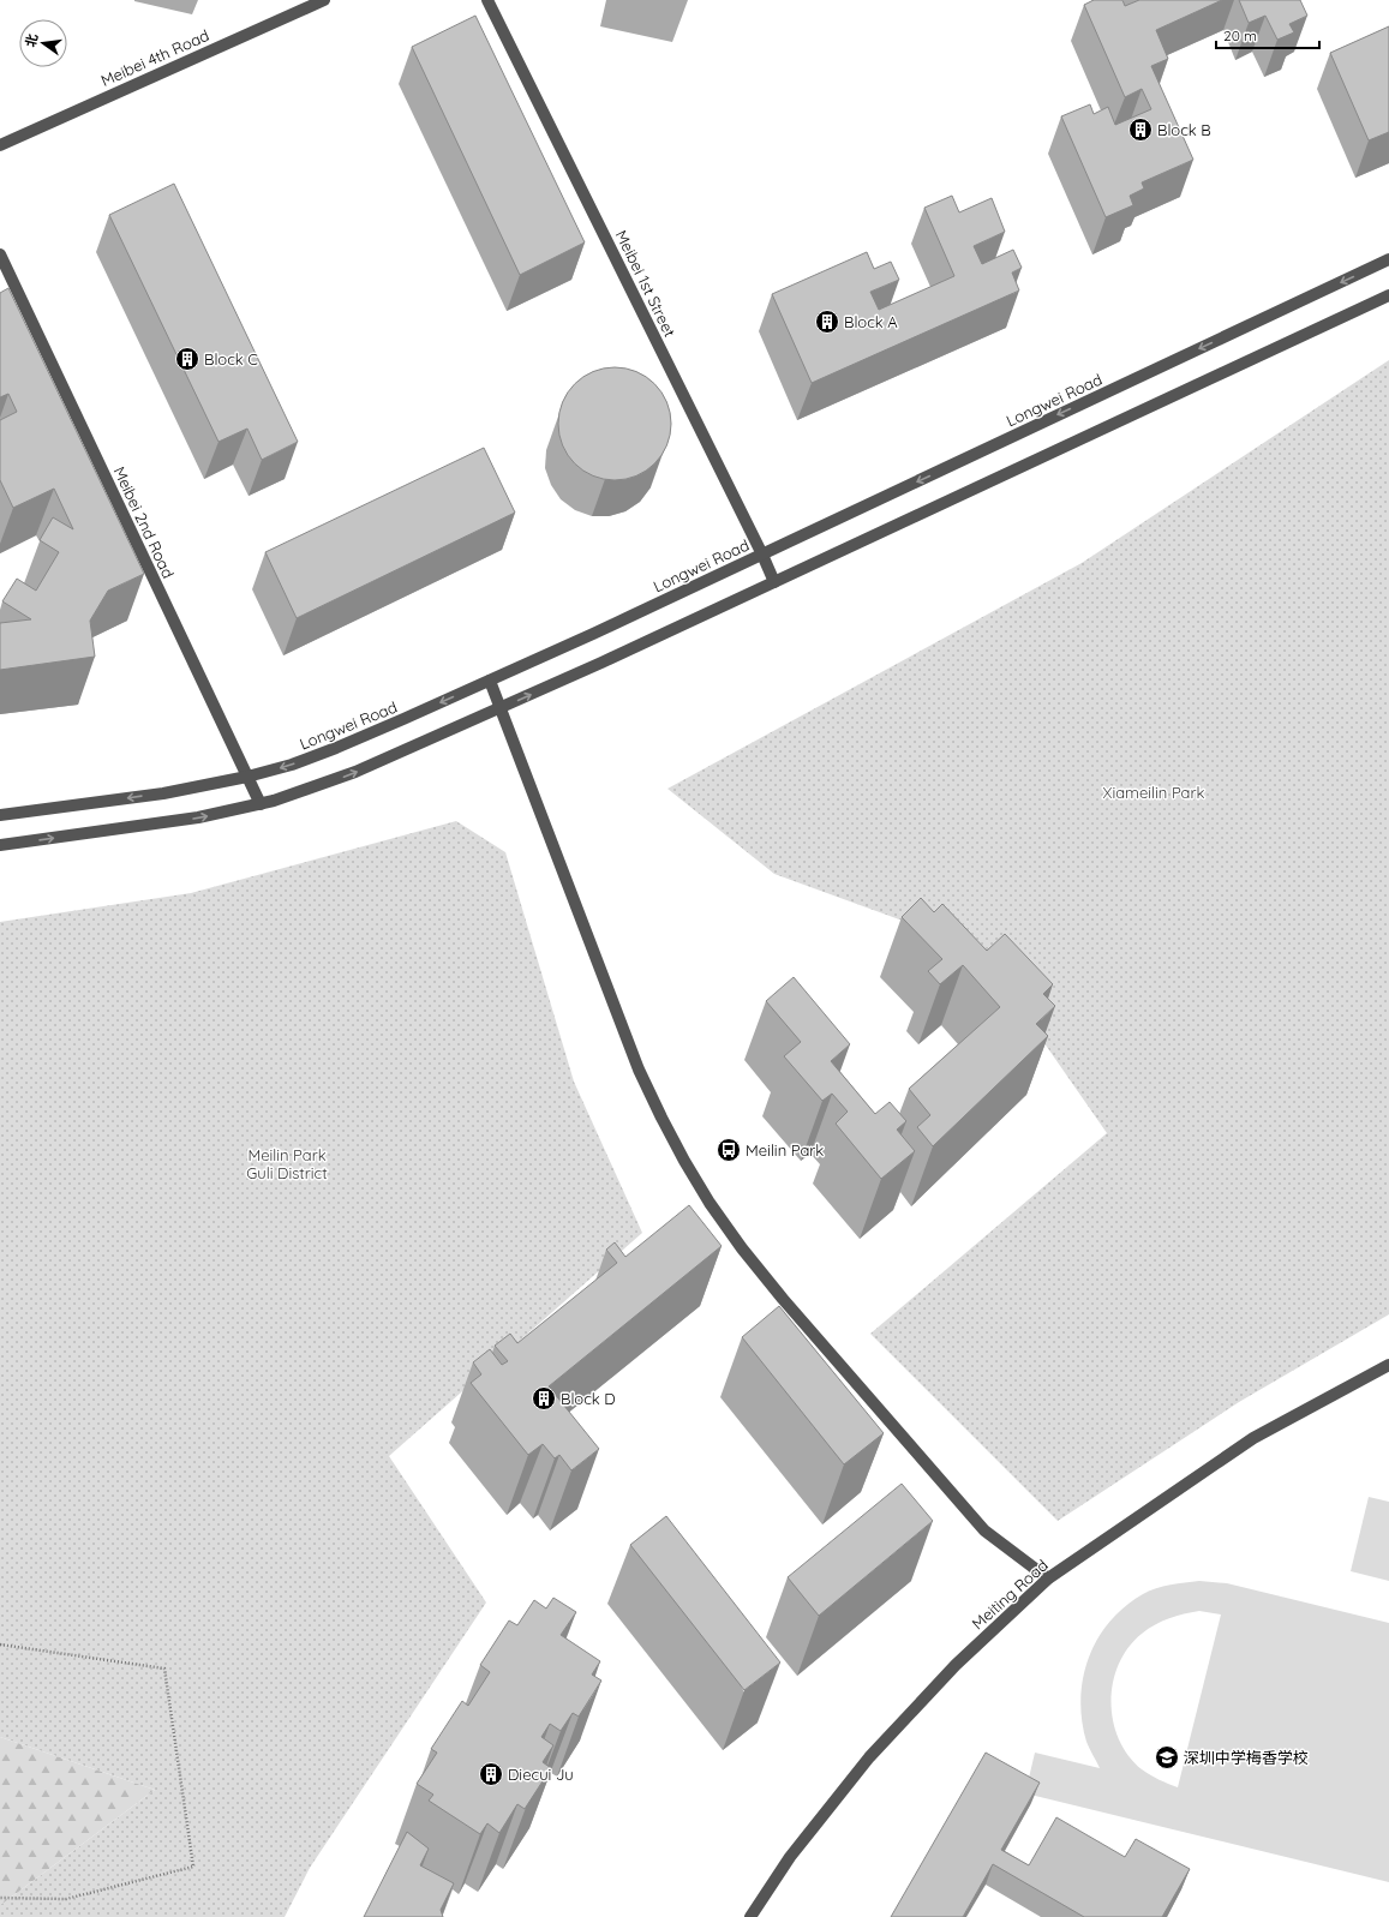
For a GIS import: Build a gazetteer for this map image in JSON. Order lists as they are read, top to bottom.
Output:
{
  "streets": {
    "street": [
      "Meibei 4th Road",
      "Meibei 1st Street",
      "Longwei Road",
      "Meibei 2nd Road",
      "Meiting Road"
    ]
  },
  "crossings": [
    ["Meibei 1st Street", "Longwei Road"],
    ["Longwei Road", "Meibei 2nd Road"]
  ],
  "parks": ["Xiameilin Park", "Meilin Park Guli District"],
  "places": {
    "building": [
      "Block B",
      "Block A",
      "Block C",
      "Block D",
      "Diecui Ju"
    ],
    "bus stop": ["Meilin Park"],
    "school or university": ["深圳中学梅香学校"]
  },
  "scale_bar": "20 m",
  "north": "left"
}
